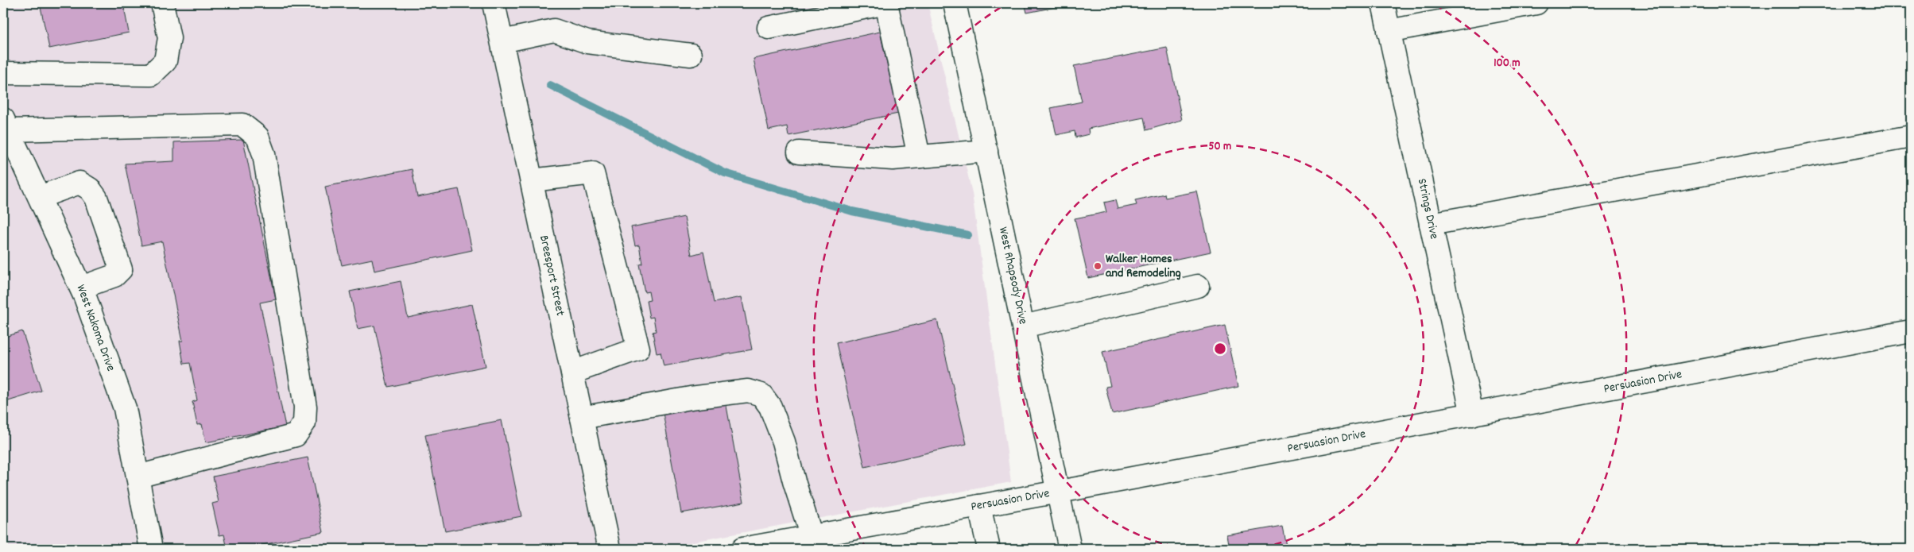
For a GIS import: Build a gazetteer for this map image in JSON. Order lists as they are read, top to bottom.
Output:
{
  "streets": {
    "street": [
      "Strings Drive",
      "Breesport Street",
      "West Rhapsody Drive",
      "West Nakoma Drive",
      "Persuasion Drive"
    ]
  },
  "crossings": [
    ["Strings Drive", "Persuasion Drive"],
    ["West Rhapsody Drive", "Persuasion Drive"]
  ],
  "places": ["Walker Homes and Remodeling"],
  "rings": ["100 m", "50 m"]
}
